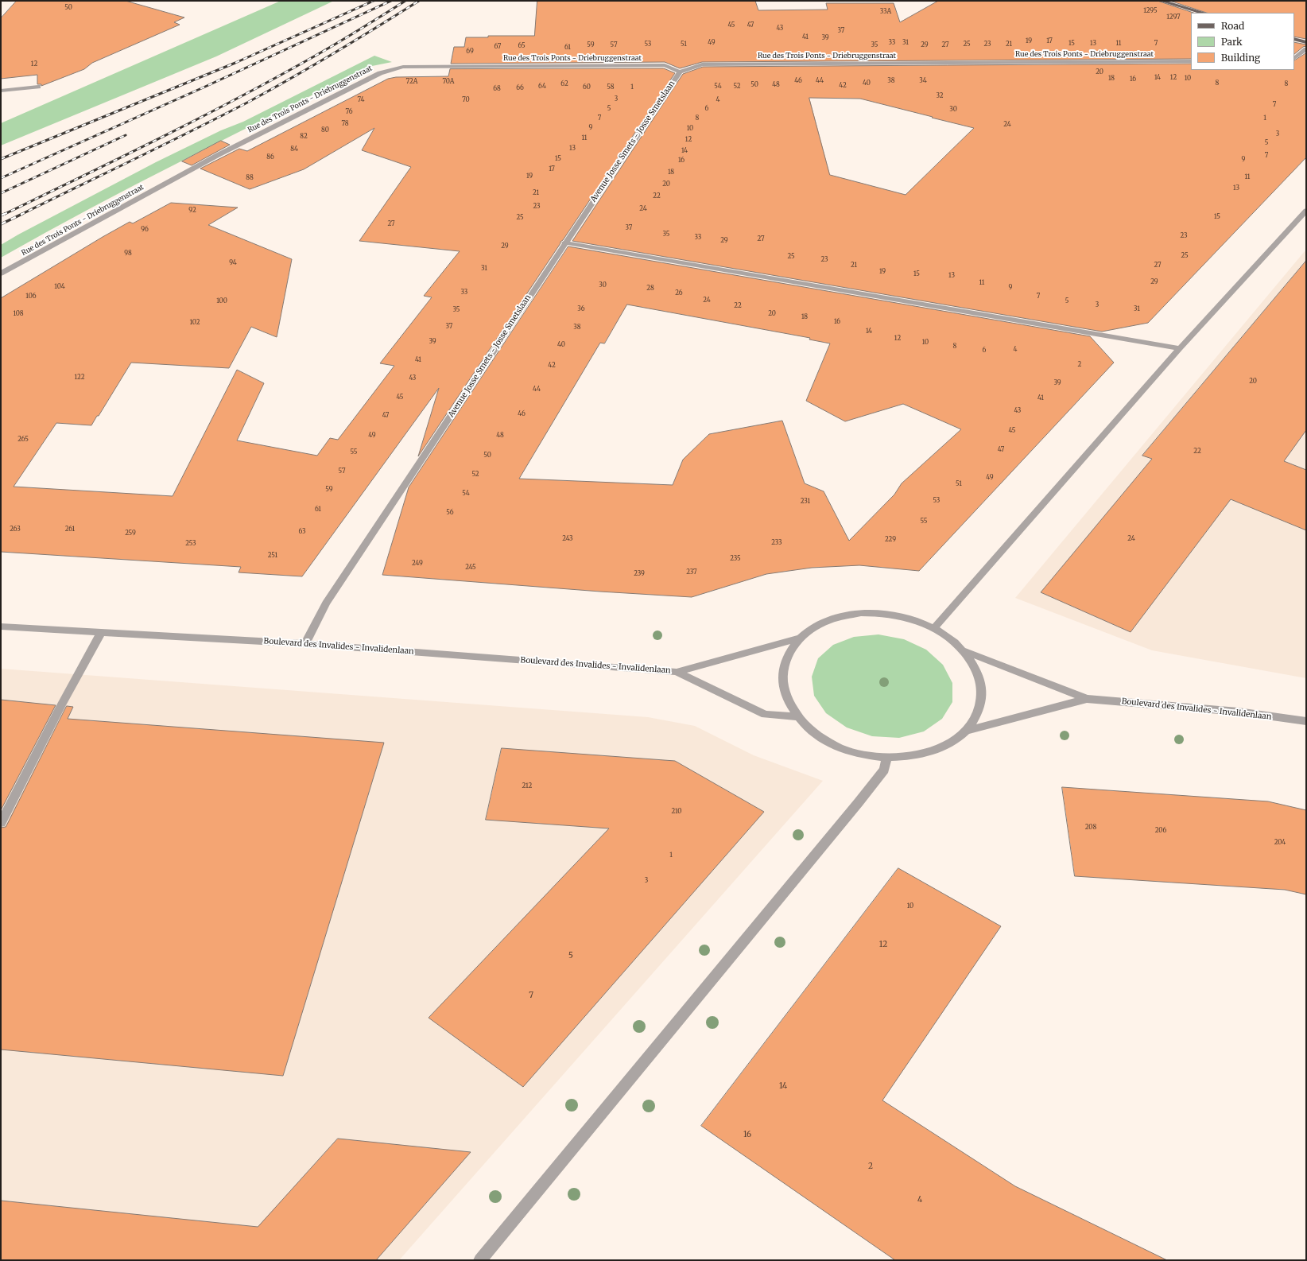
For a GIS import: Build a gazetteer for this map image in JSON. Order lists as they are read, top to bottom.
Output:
{
  "streets": {
    "street": ["Rue des Trois Ponts - Driebruggenstraat", "Avenue Josse Smets - Josse Smetslaan", "Boulevard des Invalides - Invalidenlaan"]
  },
  "crossings": [
    ["Rue des Trois Ponts - Driebruggenstraat", "Avenue Josse Smets - Josse Smetslaan"],
    ["Avenue Josse Smets - Josse Smetslaan", "Boulevard des Invalides - Invalidenlaan"]
  ],
  "house_numbers": [
    "50",
    "1295",
    "33A",
    "1297",
    "45",
    "47",
    "43",
    "37",
    "41",
    "39",
    "19",
    "17",
    "49",
    "33",
    "31",
    "15",
    "13",
    "11",
    "7",
    "53",
    "51",
    "25",
    "23",
    "21",
    "59",
    "57",
    "35",
    "29",
    "27",
    "65",
    "67",
    "61",
    "69",
    "12",
    "20",
    "14",
    "12",
    "18",
    "10",
    "16",
    "46",
    "44",
    "38",
    "34",
    "72A",
    "70A",
    "40",
    "8",
    "62",
    "8",
    "50",
    "48",
    "42",
    "64",
    "54",
    "52",
    "60",
    "58",
    "1",
    "66",
    "68",
    "32",
    "3",
    "74",
    "70",
    "4",
    "7",
    "5",
    "6",
    "30",
    "76",
    "7",
    "8",
    "1",
    "78",
    "24",
    "9",
    "10",
    "80",
    "3",
    "82",
    "11",
    "12",
    "5",
    "13",
    "84",
    "14",
    "7",
    "86",
    "15",
    "9",
    "16",
    "17",
    "18",
    "19",
    "11",
    "88",
    "20",
    "13",
    "21",
    "22",
    "23",
    "24",
    "92",
    "15",
    "25",
    "27",
    "37",
    "96",
    "35",
    "23",
    "33",
    "27",
    "29",
    "29",
    "98",
    "25",
    "25",
    "23",
    "94",
    "21",
    "27",
    "31",
    "19",
    "15",
    "13",
    "29",
    "11",
    "30",
    "104",
    "9",
    "28",
    "33",
    "26",
    "106",
    "7",
    "24",
    "100",
    "5",
    "3",
    "22",
    "36",
    "31",
    "35",
    "108",
    "20",
    "18",
    "16",
    "102",
    "37",
    "38",
    "14",
    "12",
    "39",
    "10",
    "40",
    "8",
    "4",
    "6",
    "41",
    "2",
    "42",
    "122",
    "43",
    "20",
    "39",
    "44",
    "45",
    "41",
    "43",
    "46",
    "47",
    "45",
    "49",
    "48",
    "265",
    "47",
    "22",
    "55",
    "50",
    "57",
    "52",
    "49",
    "51",
    "59",
    "54",
    "53",
    "231",
    "61",
    "56",
    "55",
    "263",
    "261",
    "63",
    "259",
    "243",
    "24",
    "229",
    "233",
    "253",
    "251",
    "235",
    "249",
    "245",
    "237",
    "239",
    "212",
    "210",
    "208",
    "206",
    "204",
    "1",
    "3",
    "10",
    "12",
    "5",
    "7",
    "14",
    "16",
    "2",
    "4"
  ],
  "legend": ["Road", "Park", "Building"]
}
